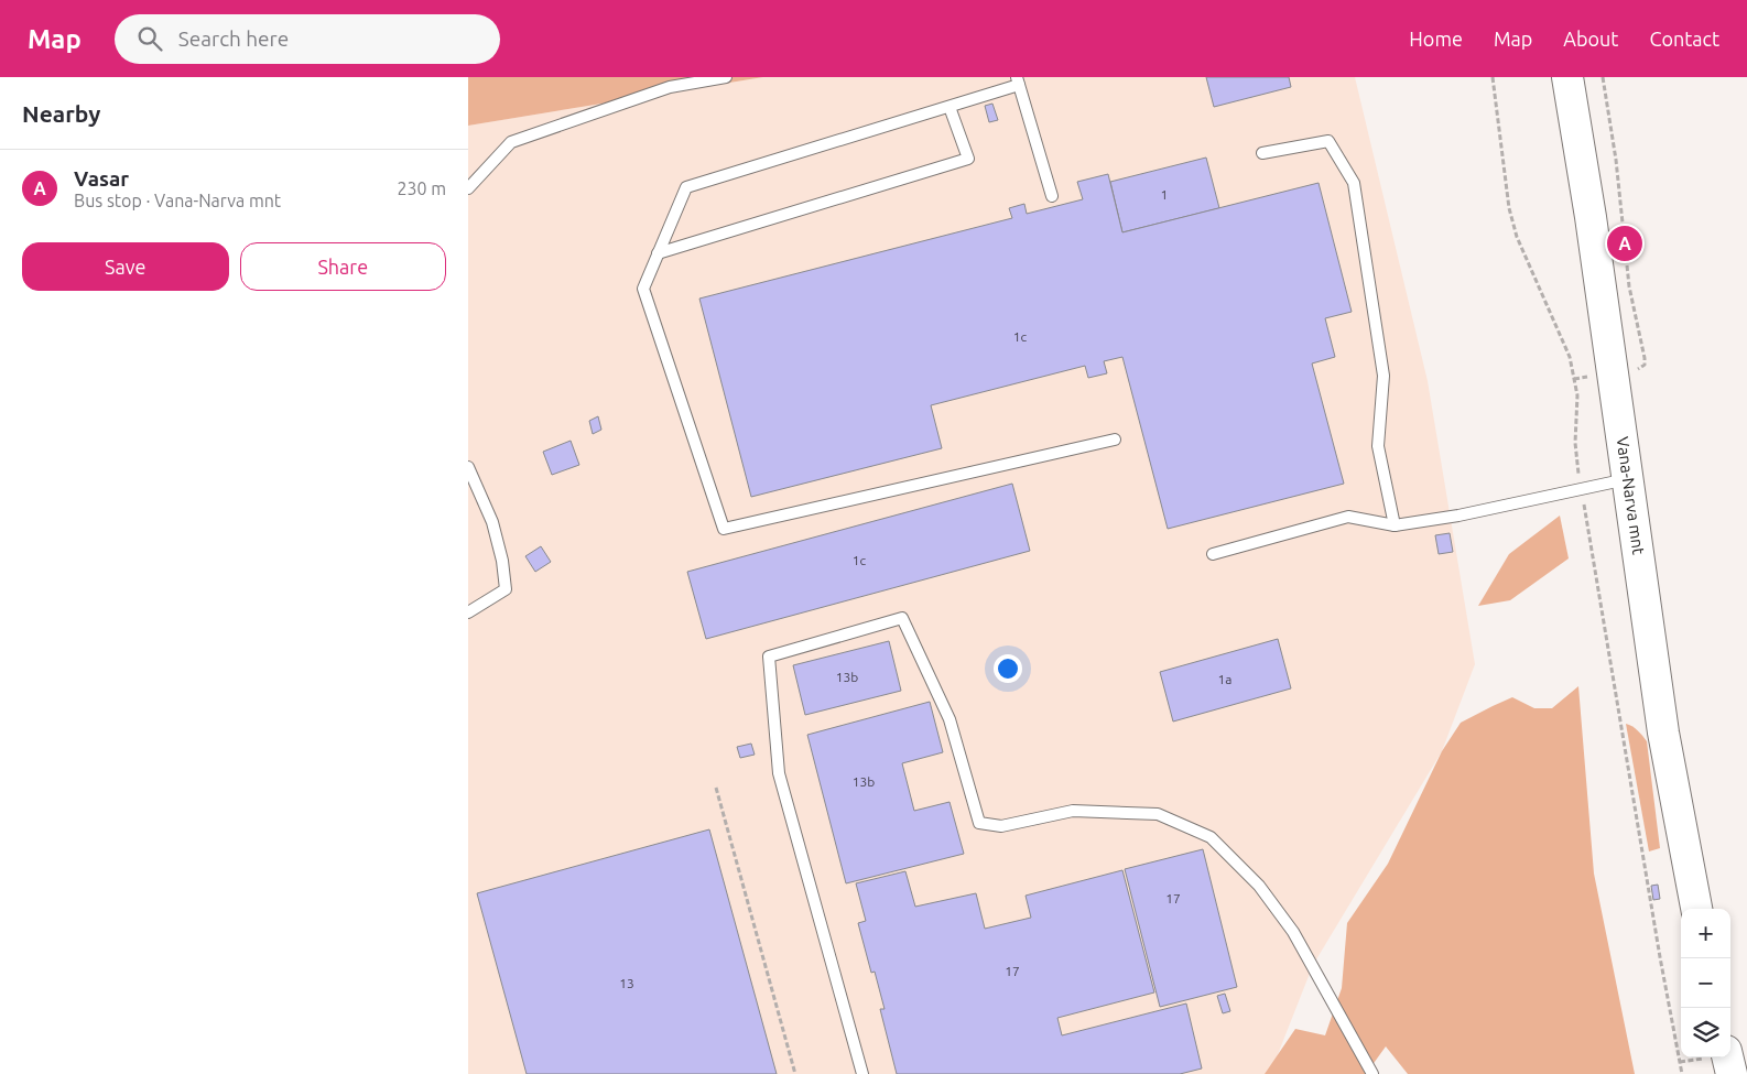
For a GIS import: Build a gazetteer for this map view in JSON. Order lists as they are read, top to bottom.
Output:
{
  "streets": {
    "main road": ["Vana-Narva mnt"]
  },
  "house_numbers": [
    "1",
    "1c",
    "1c",
    "13b",
    "1a",
    "13b",
    "17",
    "17",
    "13"
  ],
  "page": {
    "header": "Map",
    "search": "Search here",
    "nav": [
      "Home",
      "Map",
      "About",
      "Contact"
    ],
    "heading": "Nearby",
    "list": [
      {
        "mark": "A",
        "name": "Vasar",
        "note": "Bus stop · Vana-Narva mnt",
        "value": "230 m"
      }
    ],
    "pins": "A",
    "buttons": ["Save", "Share"],
    "map_buttons": ["+", "−"]
  }
}
